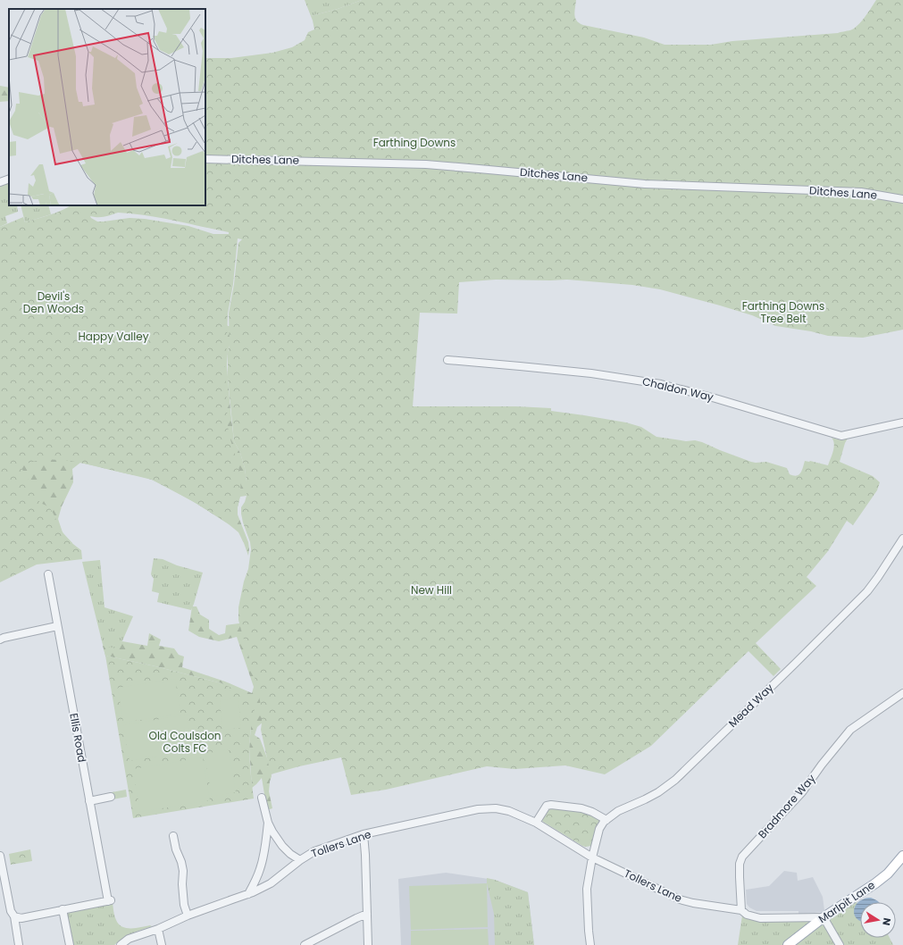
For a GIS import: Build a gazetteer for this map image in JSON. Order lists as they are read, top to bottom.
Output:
{
  "streets": {
    "main road": ["Marlpit Lane"],
    "street": [
      "Ditches Lane",
      "Chaldon Way",
      "Mead Way",
      "Ellis Road",
      "Bradmore Way",
      "Tollers Lane"
    ]
  },
  "crossings": [
    ["Mead Way", "Tollers Lane"],
    ["Bradmore Way", "Tollers Lane"],
    ["Tollers Lane", "Marlpit Lane"]
  ],
  "parks": [
    "Farthing Downs",
    "Devil's Den Woods",
    "Farthing Downs Tree Belt",
    "Happy Valley",
    "New Hill",
    "Old Coulsdon Colts FC"
  ],
  "north": "right"
}
